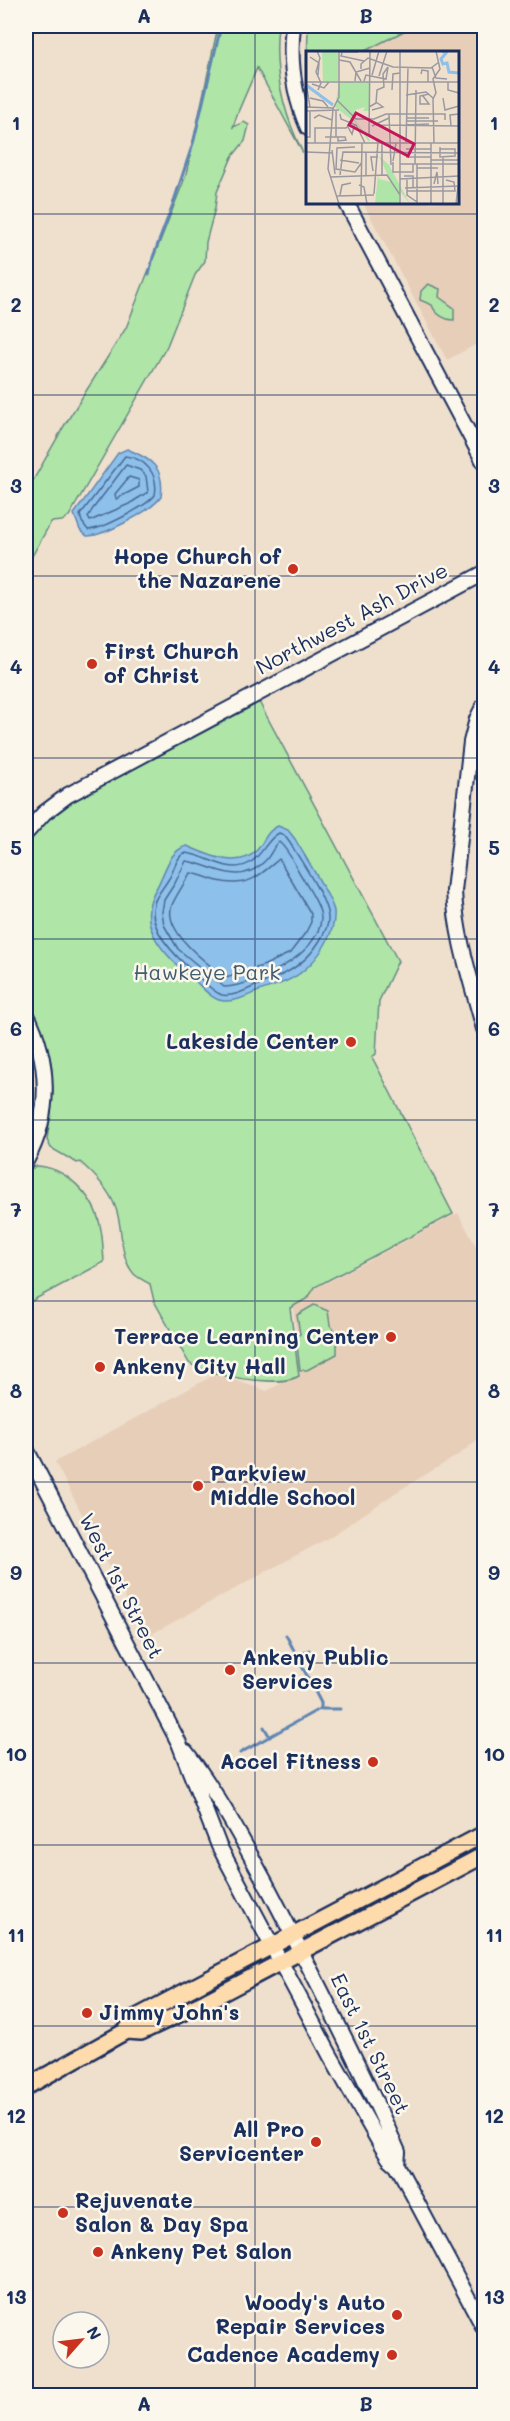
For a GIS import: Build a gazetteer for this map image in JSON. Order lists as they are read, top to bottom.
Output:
{
  "streets": {
    "main road": ["Northwest Ash Drive", "West 1st Street", "East 1st Street"]
  },
  "crossings": [
    ["West 1st Street", "East 1st Street"]
  ],
  "parks": ["Hawkeye Park"],
  "places": [
    "Hope Church of the Nazarene",
    "First Church of Christ",
    "Lakeside Center",
    "Terrace Learning Center",
    "Ankeny City Hall",
    "Parkview Middle School",
    "Ankeny Public Services",
    "Accel Fitness",
    "Jimmy John's",
    "All Pro Servicenter",
    "Rejuvenate Salon & Day Spa",
    "Ankeny Pet Salon",
    "Woody's Auto Repair Services",
    "Cadence Academy"
  ],
  "north": "top right",
  "grid": {
    "columns": ["A", "B"],
    "rows": [
      "1",
      "2",
      "3",
      "4",
      "5",
      "6",
      "7",
      "8",
      "9",
      "10",
      "11",
      "12",
      "13"
    ]
  }
}
